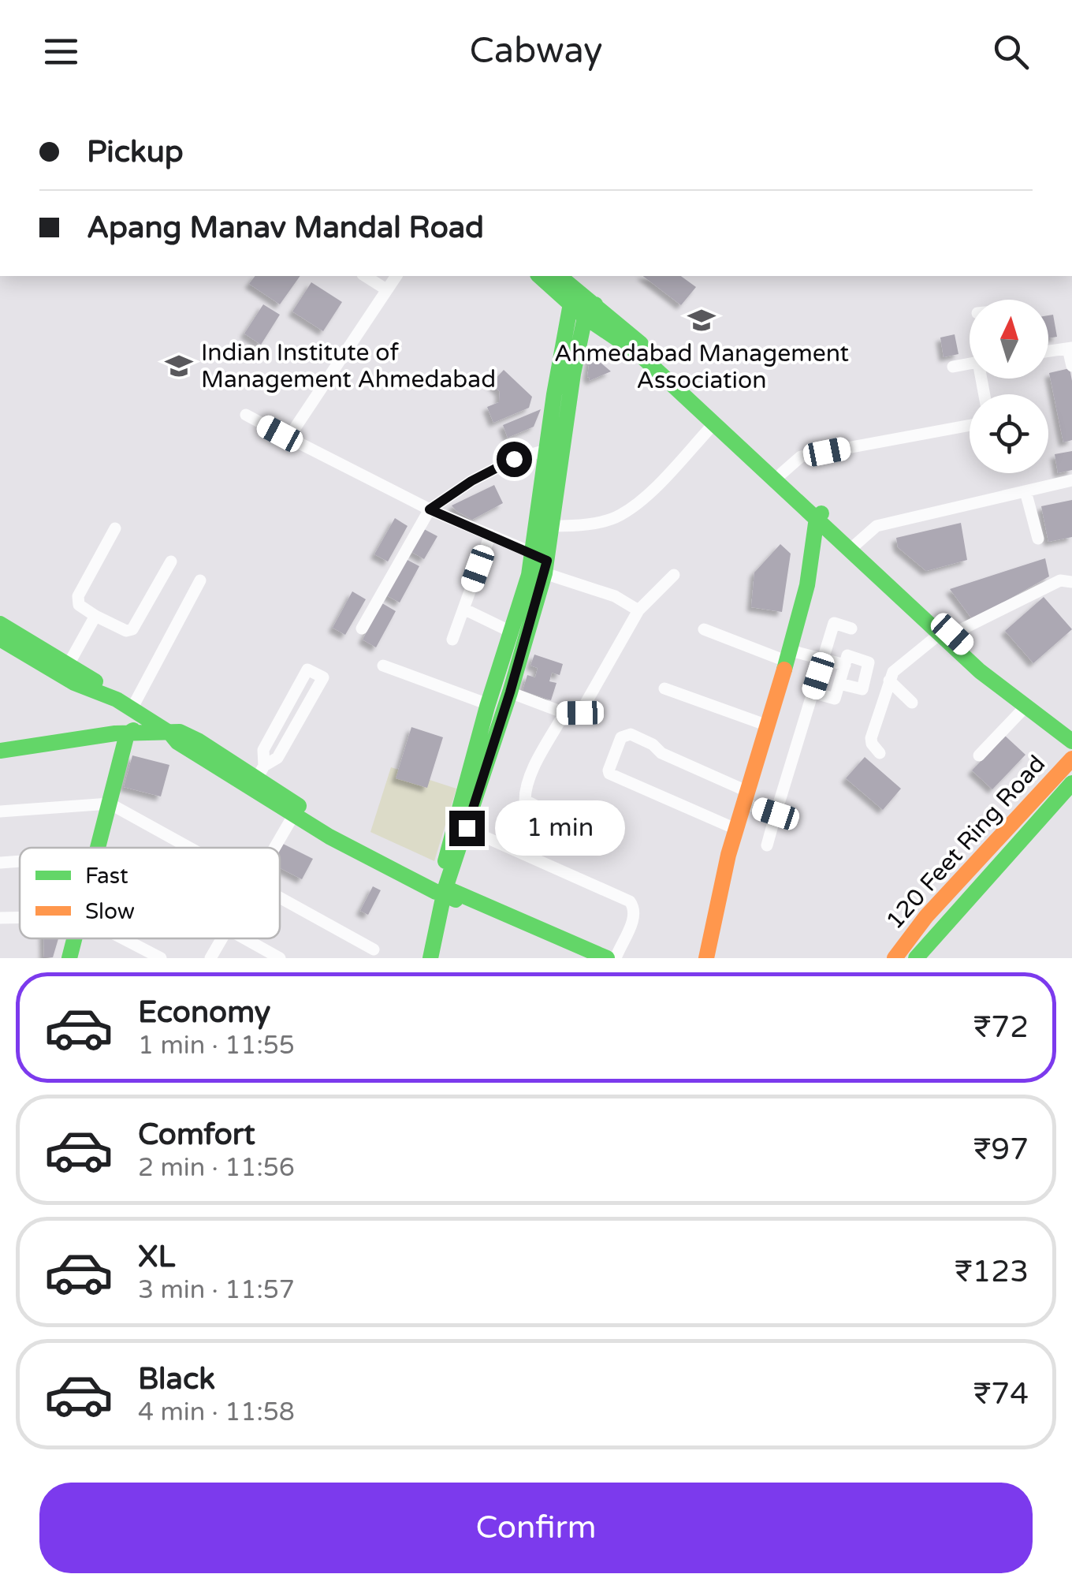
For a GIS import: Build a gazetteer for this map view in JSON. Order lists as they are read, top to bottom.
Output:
{
  "streets": {
    "street": ["120 Feet Ring Road"]
  },
  "places": {
    "school or university": ["Ahmedabad Management Association", "Indian Institute of Management Ahmedabad"]
  },
  "legend": ["Fast", "Slow"],
  "north": "top",
  "page": {
    "header": "Cabway",
    "banner": ["Pickup", "Apang Manav Mandal Road"],
    "bubble": "1 min",
    "list": [
      {
        "name": "Economy",
        "note": "1 min · 11:55",
        "value": "₹72"
      },
      {
        "name": "Comfort",
        "note": "2 min · 11:56",
        "value": "₹97"
      },
      {
        "name": "XL",
        "note": "3 min · 11:57",
        "value": "₹123"
      },
      {
        "name": "Black",
        "note": "4 min · 11:58",
        "value": "₹74"
      }
    ],
    "buttons": "Confirm"
  }
}
